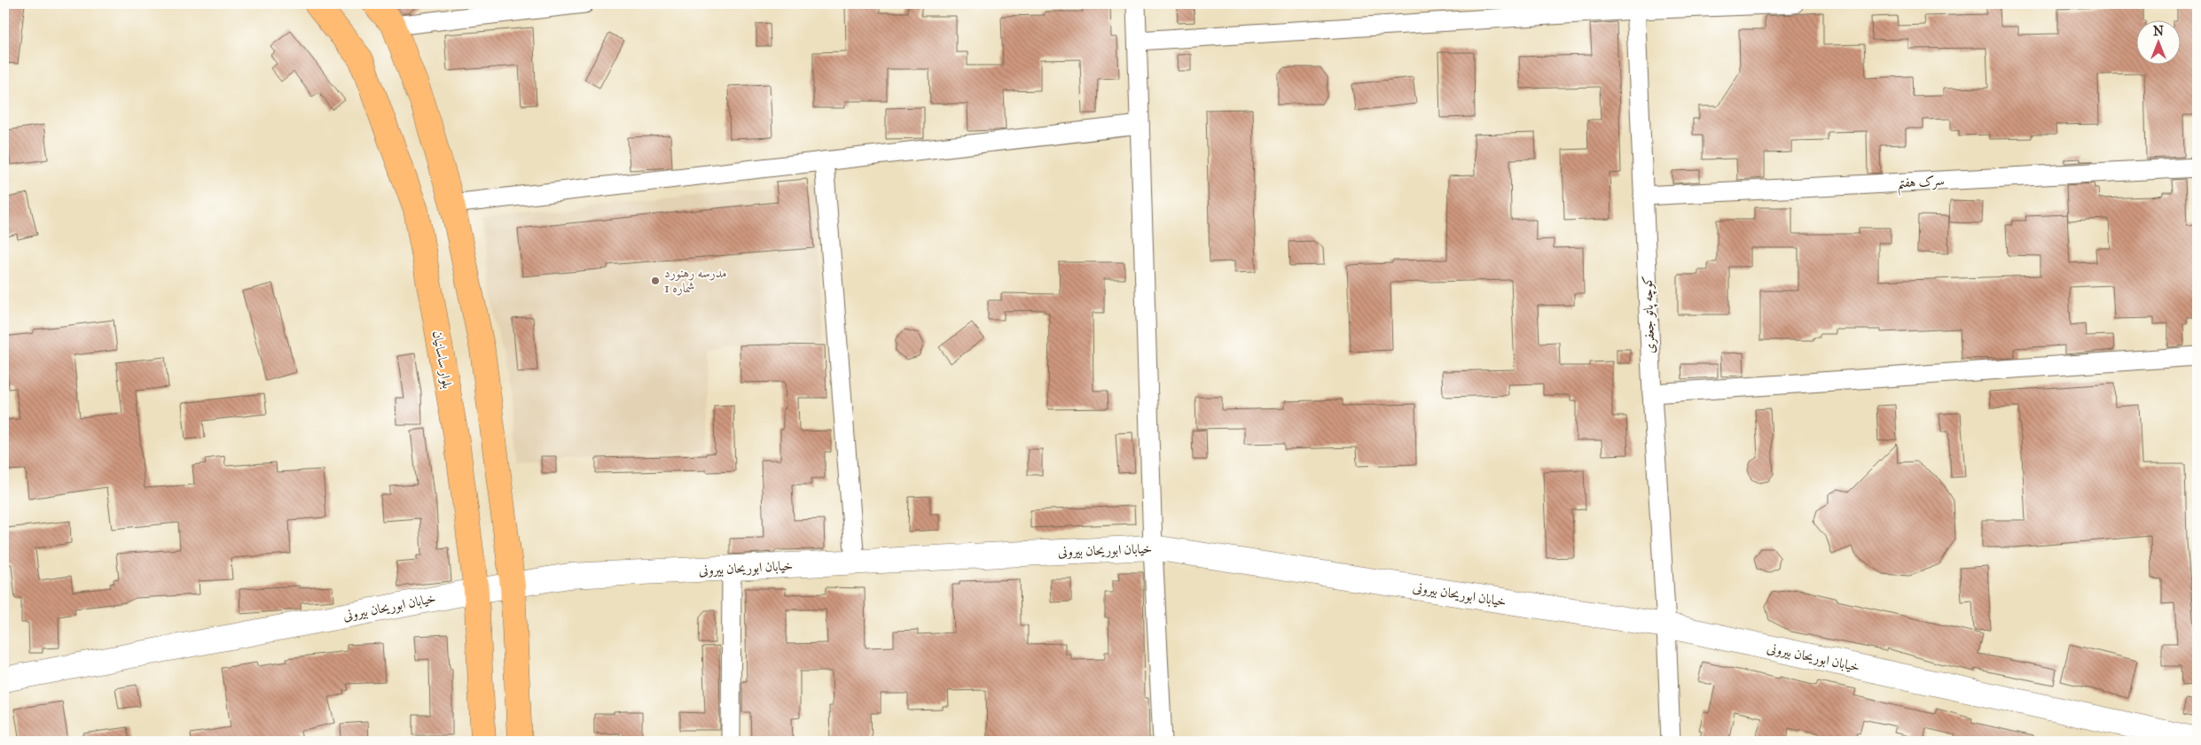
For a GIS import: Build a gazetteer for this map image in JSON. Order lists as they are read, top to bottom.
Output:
{
  "streets": {
    "highway": ["بلوار ساسانیان"],
    "street": ["سرک هفتم", "کوچه پاتو جعفری", "خیابان ابوریحان بیرونی"]
  },
  "crossings": [
    ["سرک هفتم", "کوچه پاتو جعفری"],
    ["کوچه پاتو جعفری", "خیابان ابوریحان بیرونی"],
    ["بلوار ساسانیان", "خیابان ابوریحان بیرونی"]
  ],
  "places": ["مدرسه رهنورد شماره 1"],
  "north": "top"
}
